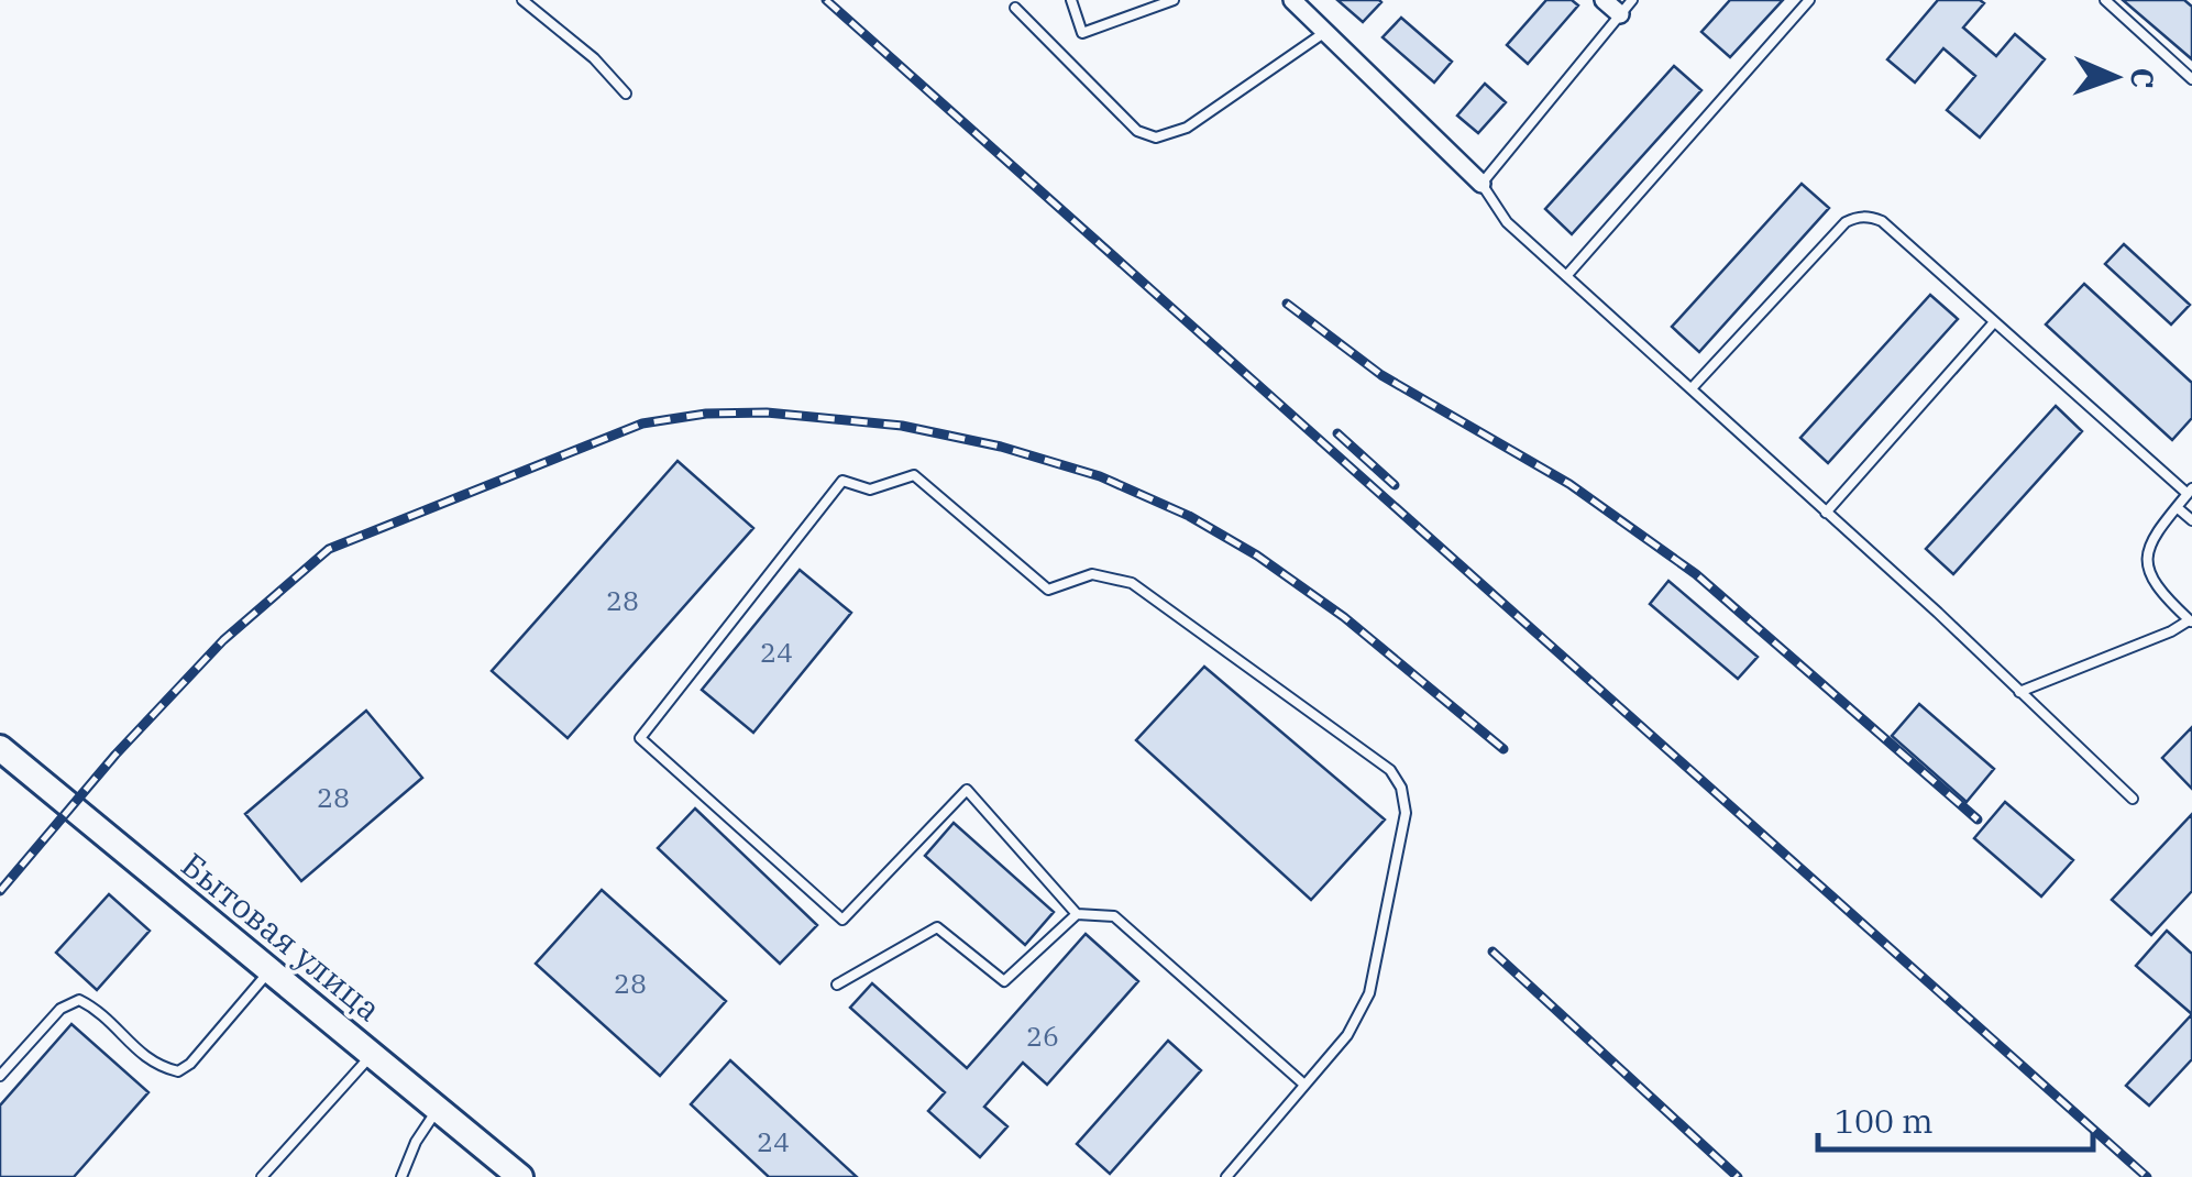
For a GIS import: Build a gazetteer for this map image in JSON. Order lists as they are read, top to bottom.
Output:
{
  "streets": {
    "main road": ["Бытовая улица"]
  },
  "house_numbers": [
    "28",
    "24",
    "28",
    "28",
    "26",
    "24"
  ],
  "scale_bar": "100 m",
  "north": "right"
}
